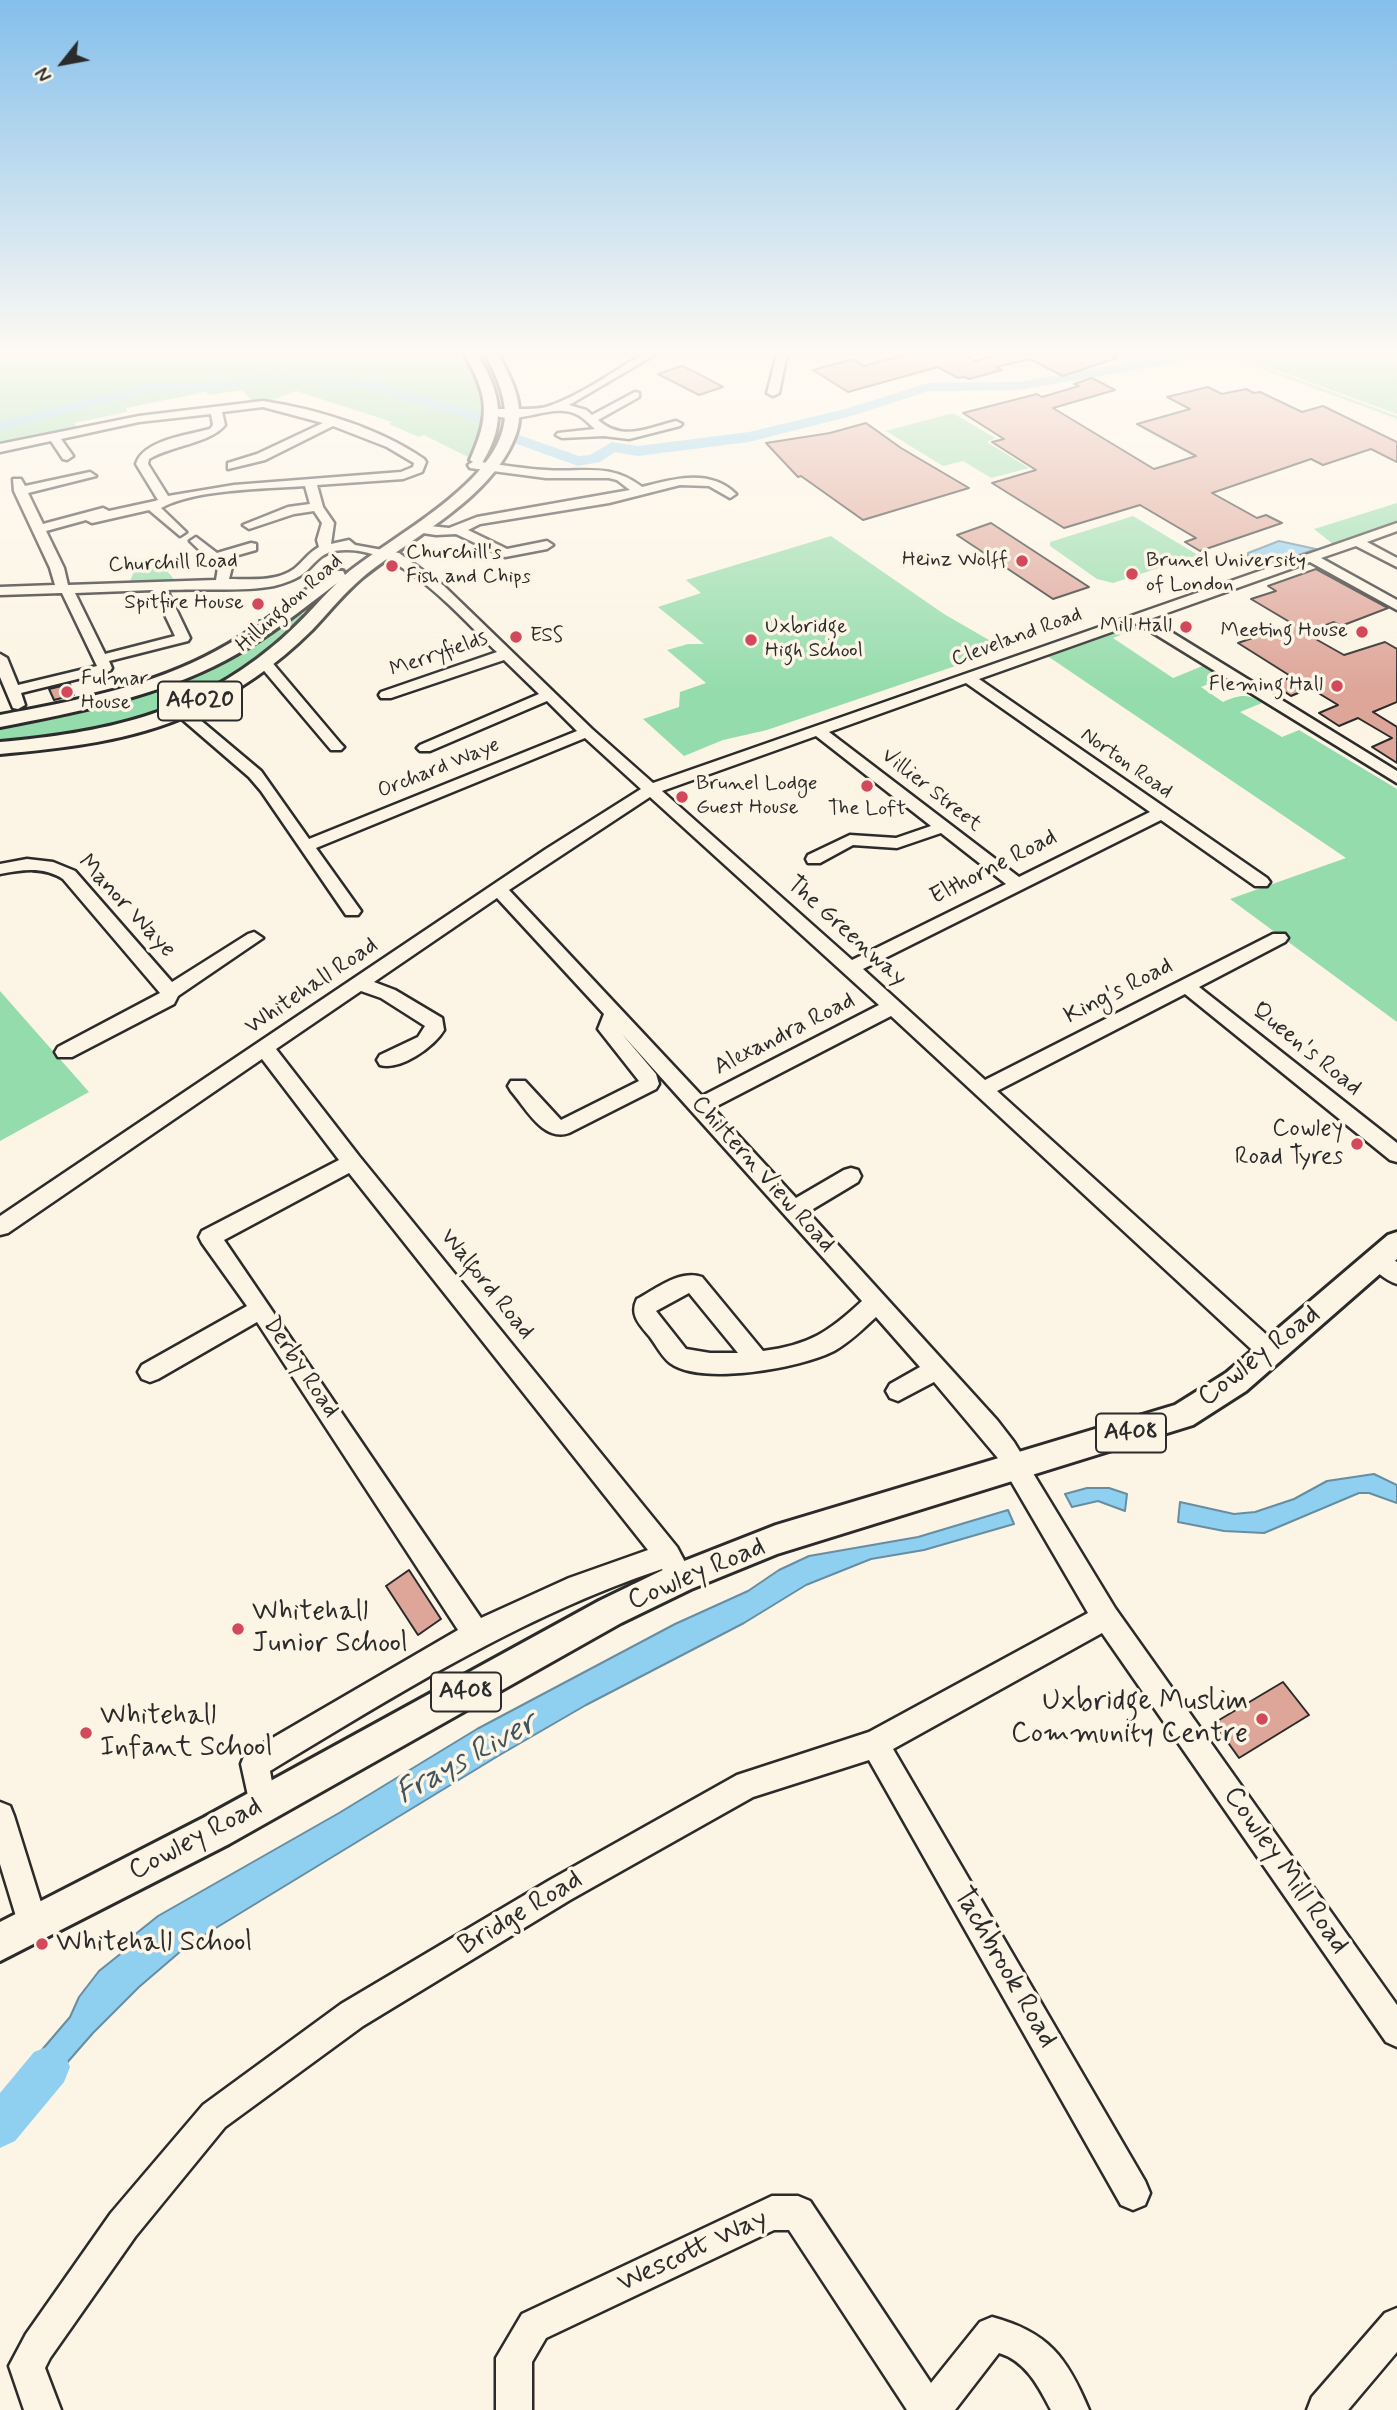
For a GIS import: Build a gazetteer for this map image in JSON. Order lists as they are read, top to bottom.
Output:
{
  "streets": {
    "main road": [
      "Hillingdon Road",
      "A4020",
      "Cowley Road",
      "A408"
    ],
    "street": [
      "Churchill Road",
      "Cleveland Road",
      "Merryfields",
      "Norton Road",
      "Orchard Waye",
      "Villier Street",
      "Elthorne Road",
      "Manor Waye",
      "The Greenway",
      "Whitehall Road",
      "King's Road",
      "Alexandra Road",
      "Queen's Road",
      "Chiltern View Road",
      "Walford Road",
      "Derby Road",
      "Cowley Mill Road",
      "Bridge Road",
      "Tachbrook Road",
      "Wescott Way"
    ]
  },
  "crossings": [
    ["Hillingdon Road", "A4020"],
    ["Hillingdon Road", "The Greenway"],
    ["Cleveland Road", "Norton Road"],
    ["Cleveland Road", "Villier Street"],
    ["Cleveland Road", "The Greenway"],
    ["Cleveland Road", "Whitehall Road"],
    ["Merryfields", "The Greenway"],
    ["Norton Road", "Elthorne Road"],
    ["Orchard Waye", "The Greenway"],
    ["Villier Street", "Elthorne Road"],
    ["Elthorne Road", "The Greenway"],
    ["The Greenway", "Whitehall Road"],
    ["The Greenway", "King's Road"],
    ["The Greenway", "Alexandra Road"],
    ["The Greenway", "Cowley Road"],
    ["Whitehall Road", "Chiltern View Road"],
    ["Whitehall Road", "Walford Road"],
    ["King's Road", "Queen's Road"],
    ["Alexandra Road", "Chiltern View Road"],
    ["Chiltern View Road", "Cowley Road"],
    ["Chiltern View Road", "Cowley Mill Road"],
    ["Walford Road", "Cowley Road"],
    ["Walford Road", "Derby Road"],
    ["Cowley Road", "Cowley Mill Road"],
    ["Cowley Mill Road", "Bridge Road"],
    ["Bridge Road", "Tachbrook Road"]
  ],
  "water": ["Frays River"],
  "places": [
    "Heinz Wolff",
    "Churchill's Fish and Chips",
    "Brunel University of London",
    "Spitfire House",
    "Mill Hall",
    "Meeting House",
    "ESS",
    "Uxbridge High School",
    "Fleming Hall",
    "Fulmar House",
    "The Loft",
    "Brunel Lodge Guest House",
    "Cowley Road Tyres",
    "Whitehall Junior School",
    "Uxbridge Muslim Community Centre",
    "Whitehall Infant School",
    "Whitehall School"
  ],
  "north": "bottom left"
}
